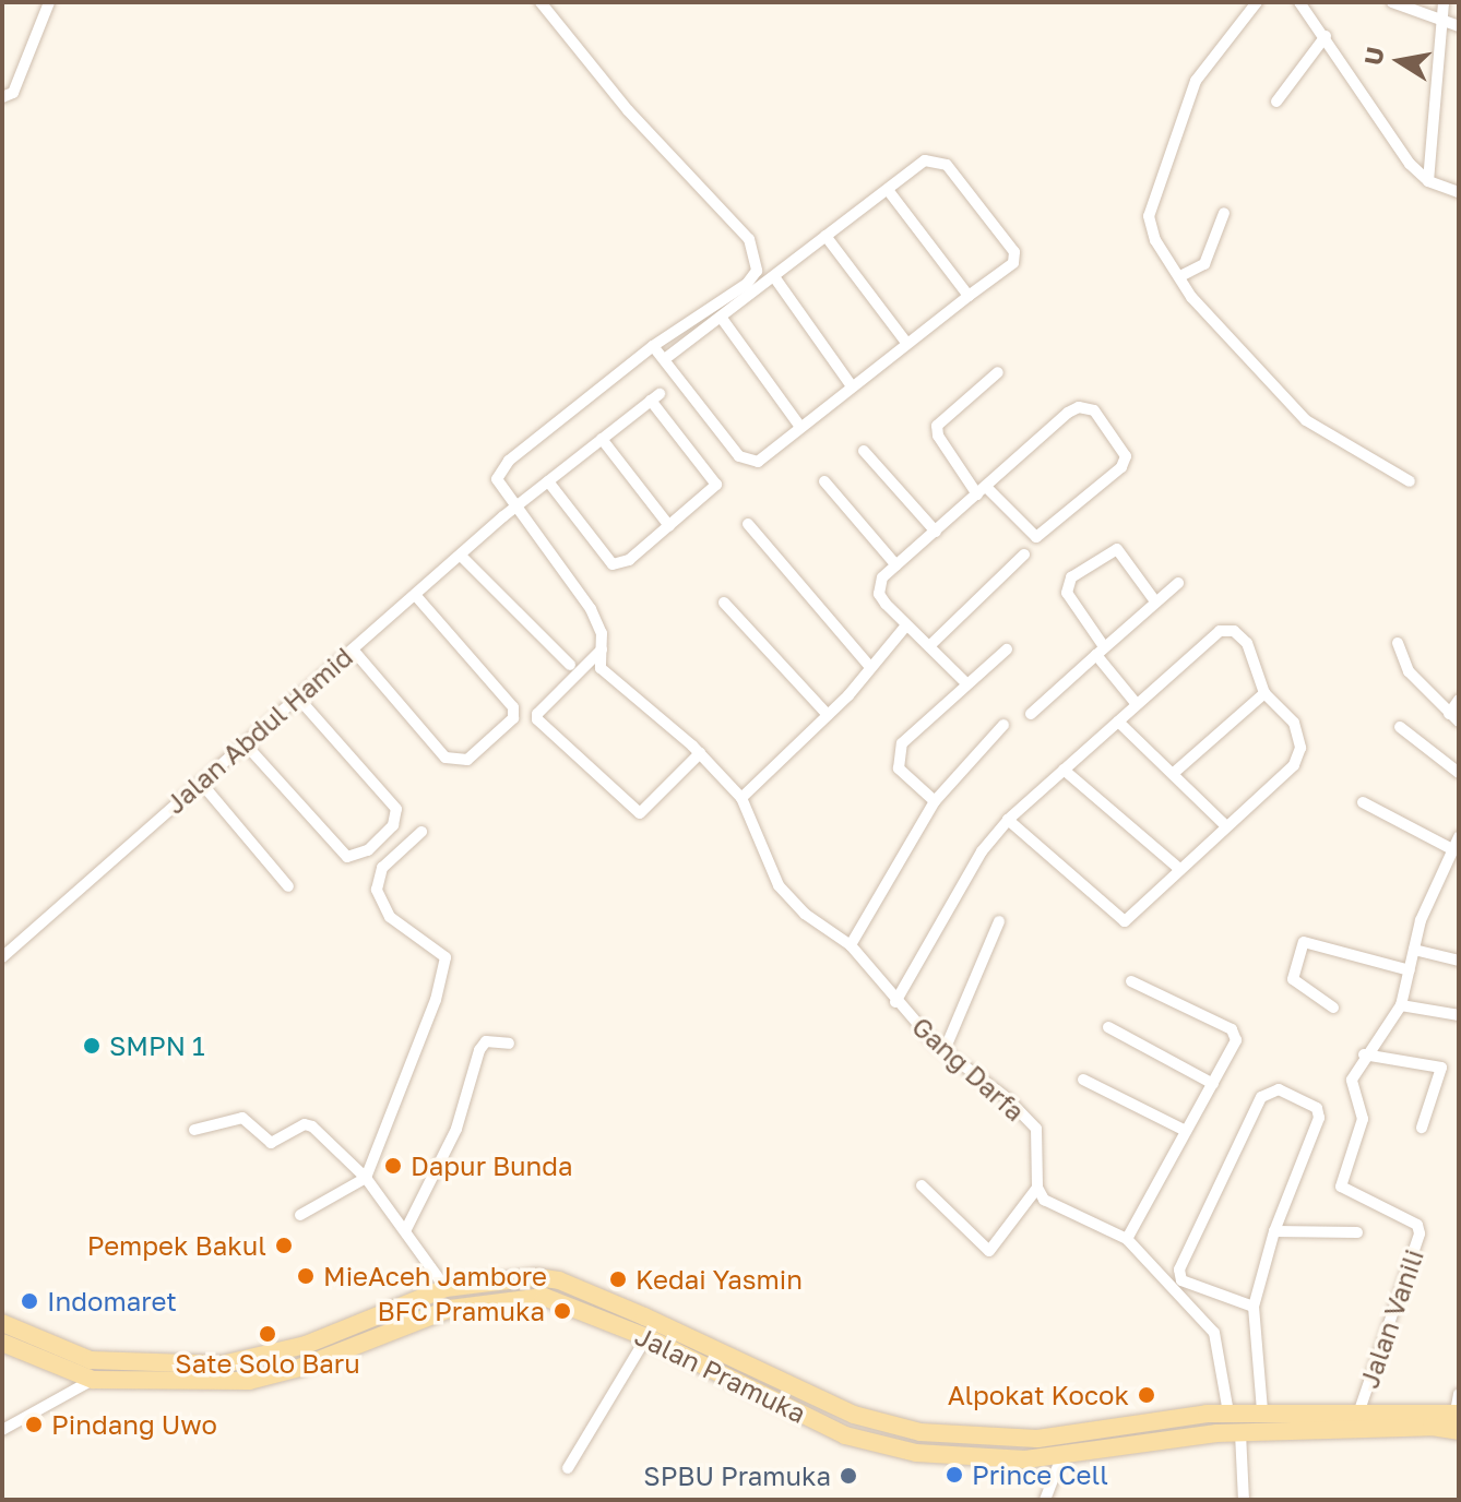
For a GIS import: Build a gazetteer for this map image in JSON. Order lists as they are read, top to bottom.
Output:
{
  "streets": {
    "main road": ["Jalan Pramuka"],
    "street": ["Jalan Abdul Hamid", "Gang Darfa", "Jalan Vanili"]
  },
  "crossings": [
    ["Jalan Abdul Hamid", "Gang Darfa"],
    ["Jalan Vanili", "Jalan Pramuka"]
  ],
  "places": [
    "SMPN 1",
    "Dapur Bunda",
    "Pempek Bakul",
    "MieAceh Jambore",
    "Kedai Yasmin",
    "Indomaret",
    "BFC Pramuka",
    "Sate Solo Baru",
    "Alpokat Kocok",
    "Pindang Uwo",
    "Prince Cell",
    "SPBU Pramuka"
  ],
  "north": "left"
}
